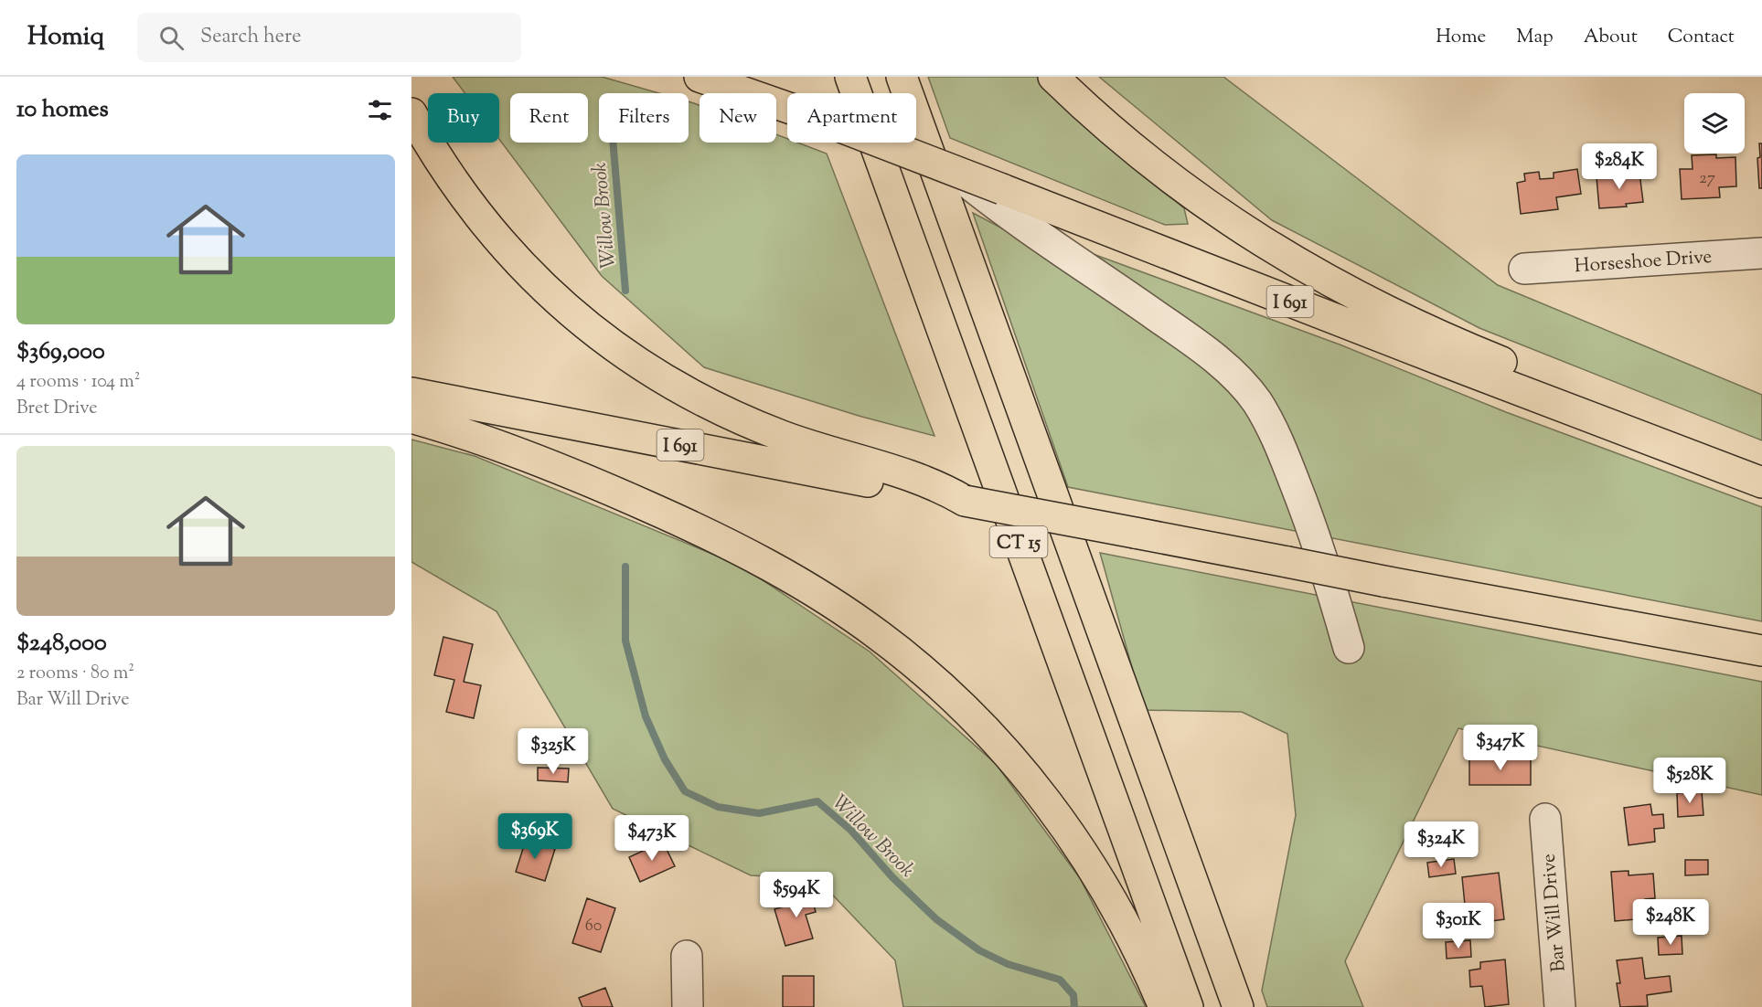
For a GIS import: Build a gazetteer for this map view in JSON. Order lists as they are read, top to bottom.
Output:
{
  "streets": {
    "highway": ["I 691", "CT 15"],
    "street": ["Horseshoe Drive", "Bar Will Drive"]
  },
  "water": ["Willow Brook"],
  "house_numbers": ["27", "60"],
  "page": {
    "header": "Homiq",
    "search": "Search here",
    "nav": [
      "Home",
      "Map",
      "About",
      "Contact"
    ],
    "heading": "10 homes",
    "chip": [
      "Buy",
      "Rent",
      "Filters",
      "New",
      "Apartment"
    ],
    "list": [
      {
        "name": "$369,000",
        "note": "4 rooms · 104 m² · Bret Drive"
      },
      {
        "name": "$248,000",
        "note": "2 rooms · 80 m² · Bar Will Drive"
      }
    ],
    "price": [
      "$284K",
      "$347K",
      "$325K",
      "$528K",
      "$369K",
      "$473K",
      "$324K",
      "$594K",
      "$248K",
      "$301K"
    ]
  }
}
